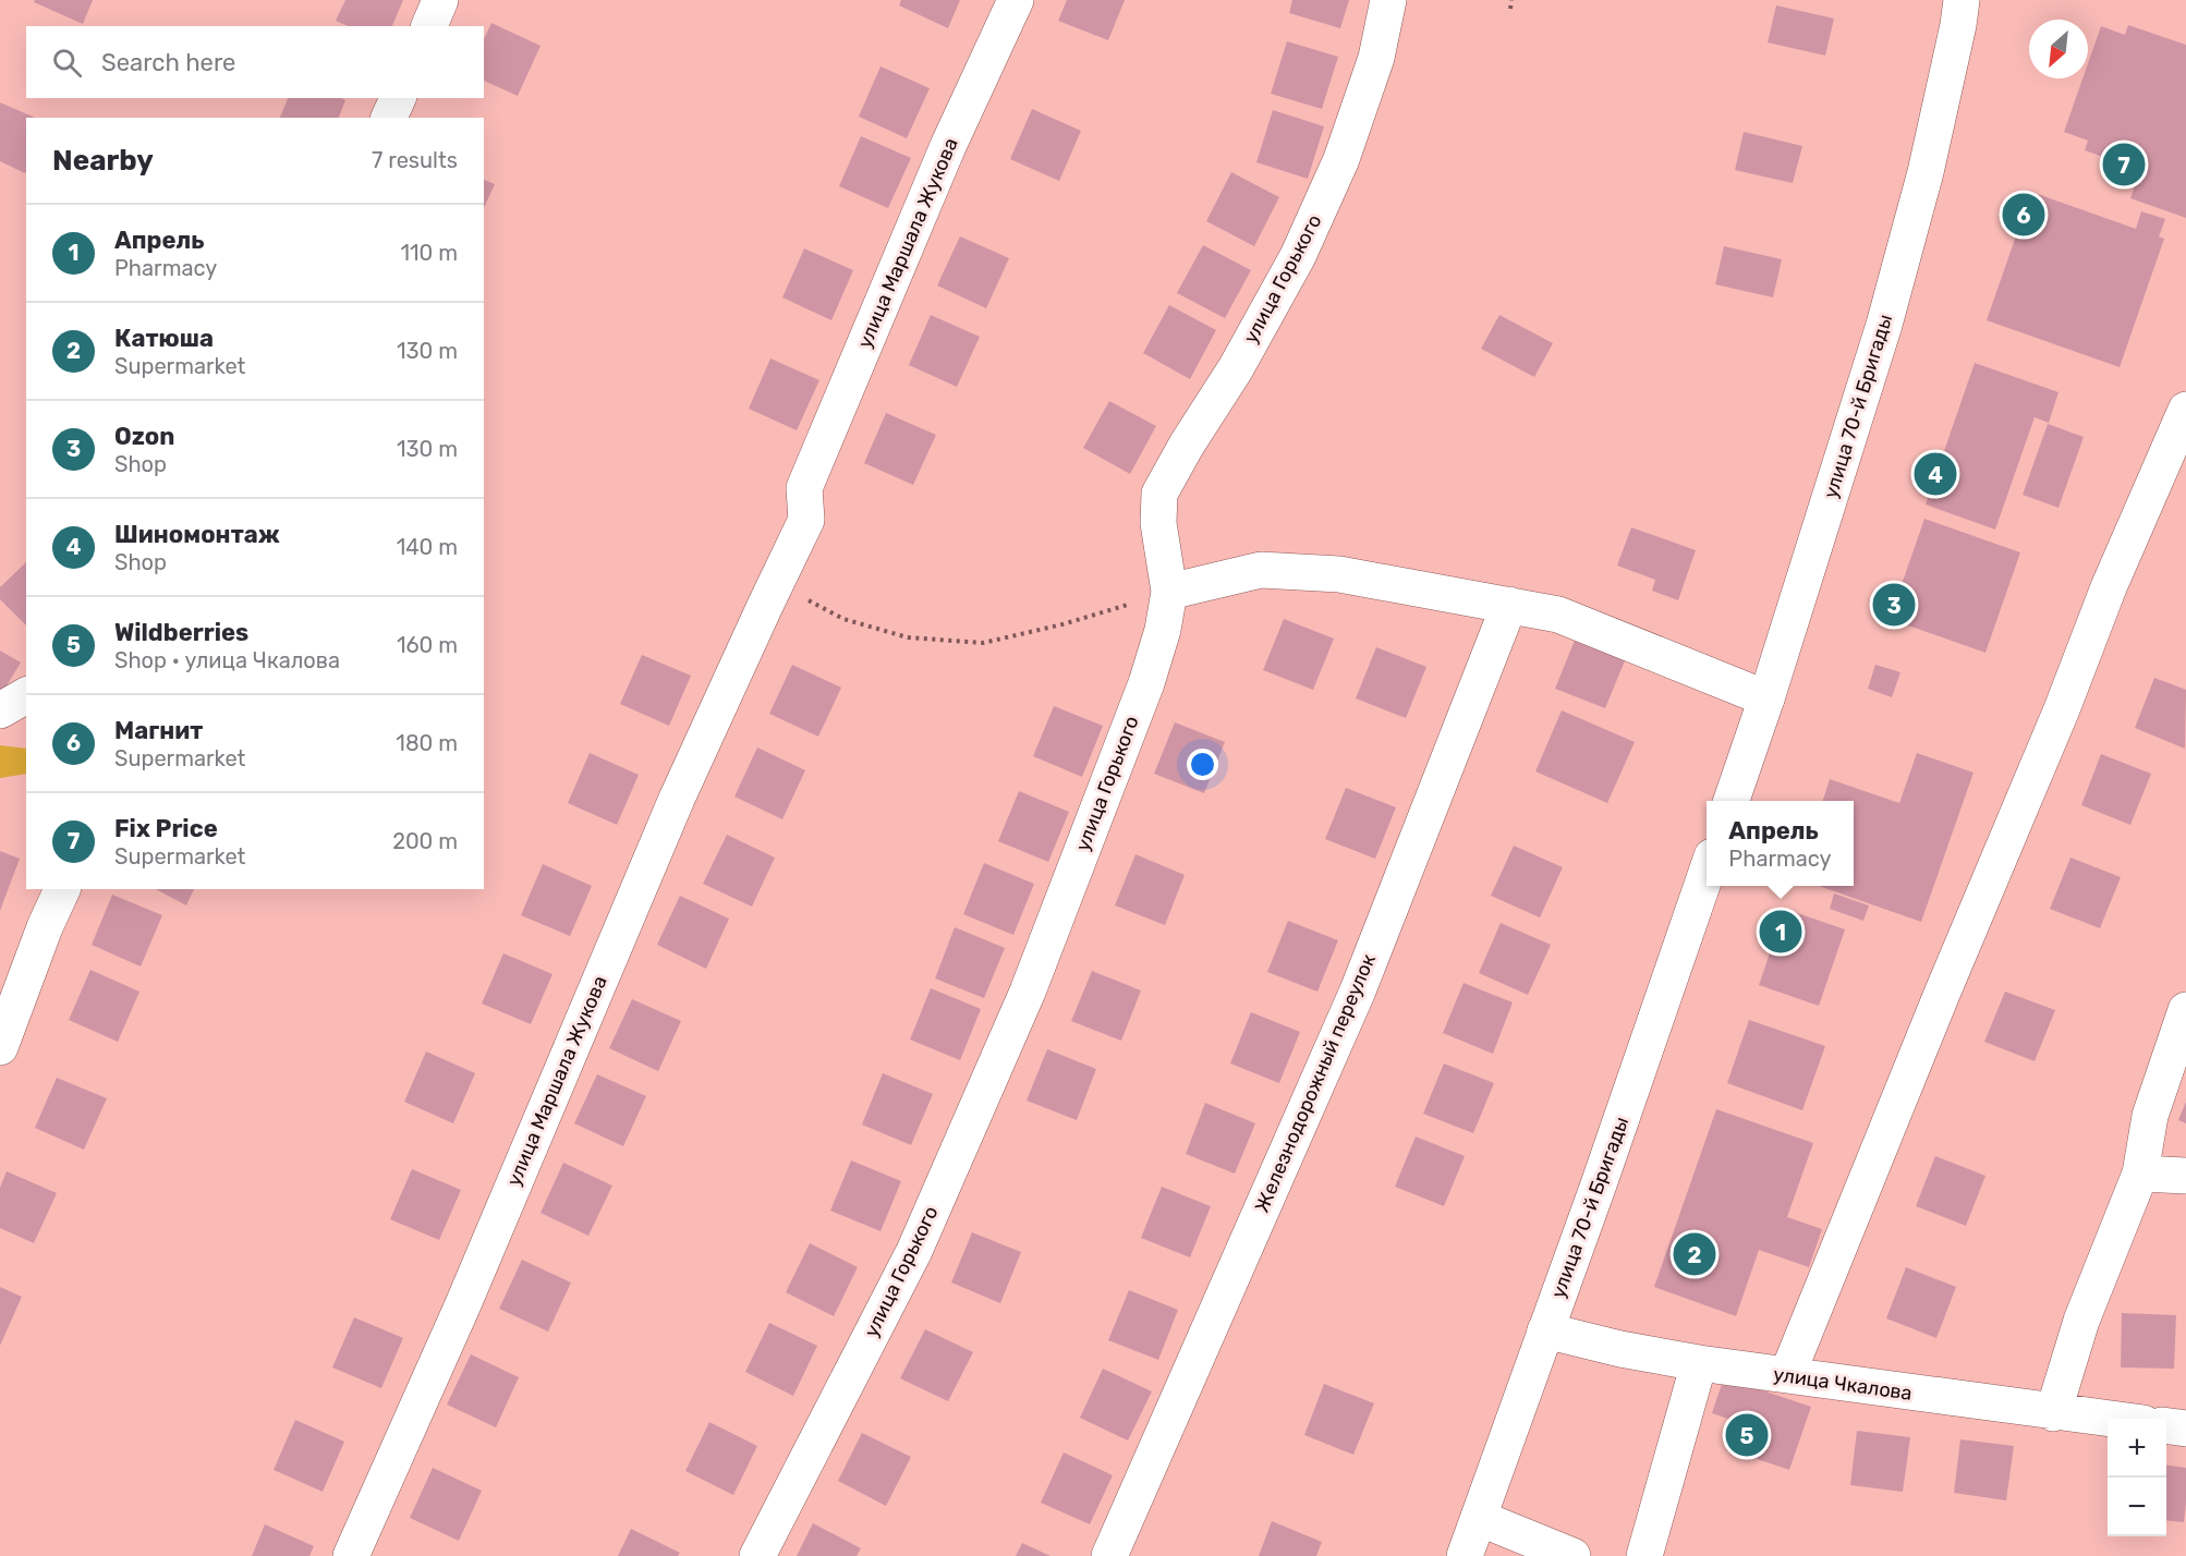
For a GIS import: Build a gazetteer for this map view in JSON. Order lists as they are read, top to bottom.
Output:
{
  "streets": {
    "street": [
      "улица Маршала Жукова",
      "улица Горького",
      "улица 70-й Бригады",
      "Железнодорожный переулок",
      "улица Чкалова"
    ]
  },
  "crossings": [
    ["улица 70-й Бригады", "улица Чкалова"]
  ],
  "north": "bottom left",
  "page": {
    "search": "Search here",
    "heading": ["Nearby", "7 results"],
    "pins": [
      "7",
      "6",
      "4",
      "3",
      "1",
      "2",
      "5"
    ],
    "list": [
      {
        "mark": "1",
        "name": "Апрель",
        "note": "Pharmacy",
        "value": "110 m"
      },
      {
        "mark": "2",
        "name": "Катюша",
        "note": "Supermarket",
        "value": "130 m"
      },
      {
        "mark": "3",
        "name": "Ozon",
        "note": "Shop",
        "value": "130 m"
      },
      {
        "mark": "4",
        "name": "Шиномонтаж",
        "note": "Shop",
        "value": "140 m"
      },
      {
        "mark": "5",
        "name": "Wildberries",
        "note": "Shop · улица Чкалова",
        "value": "160 m"
      },
      {
        "mark": "6",
        "name": "Магнит",
        "note": "Supermarket",
        "value": "180 m"
      },
      {
        "mark": "7",
        "name": "Fix Price",
        "note": "Supermarket",
        "value": "200 m"
      }
    ],
    "popup": ["Апрель", "Pharmacy"],
    "map_buttons": ["+", "−"]
  }
}
